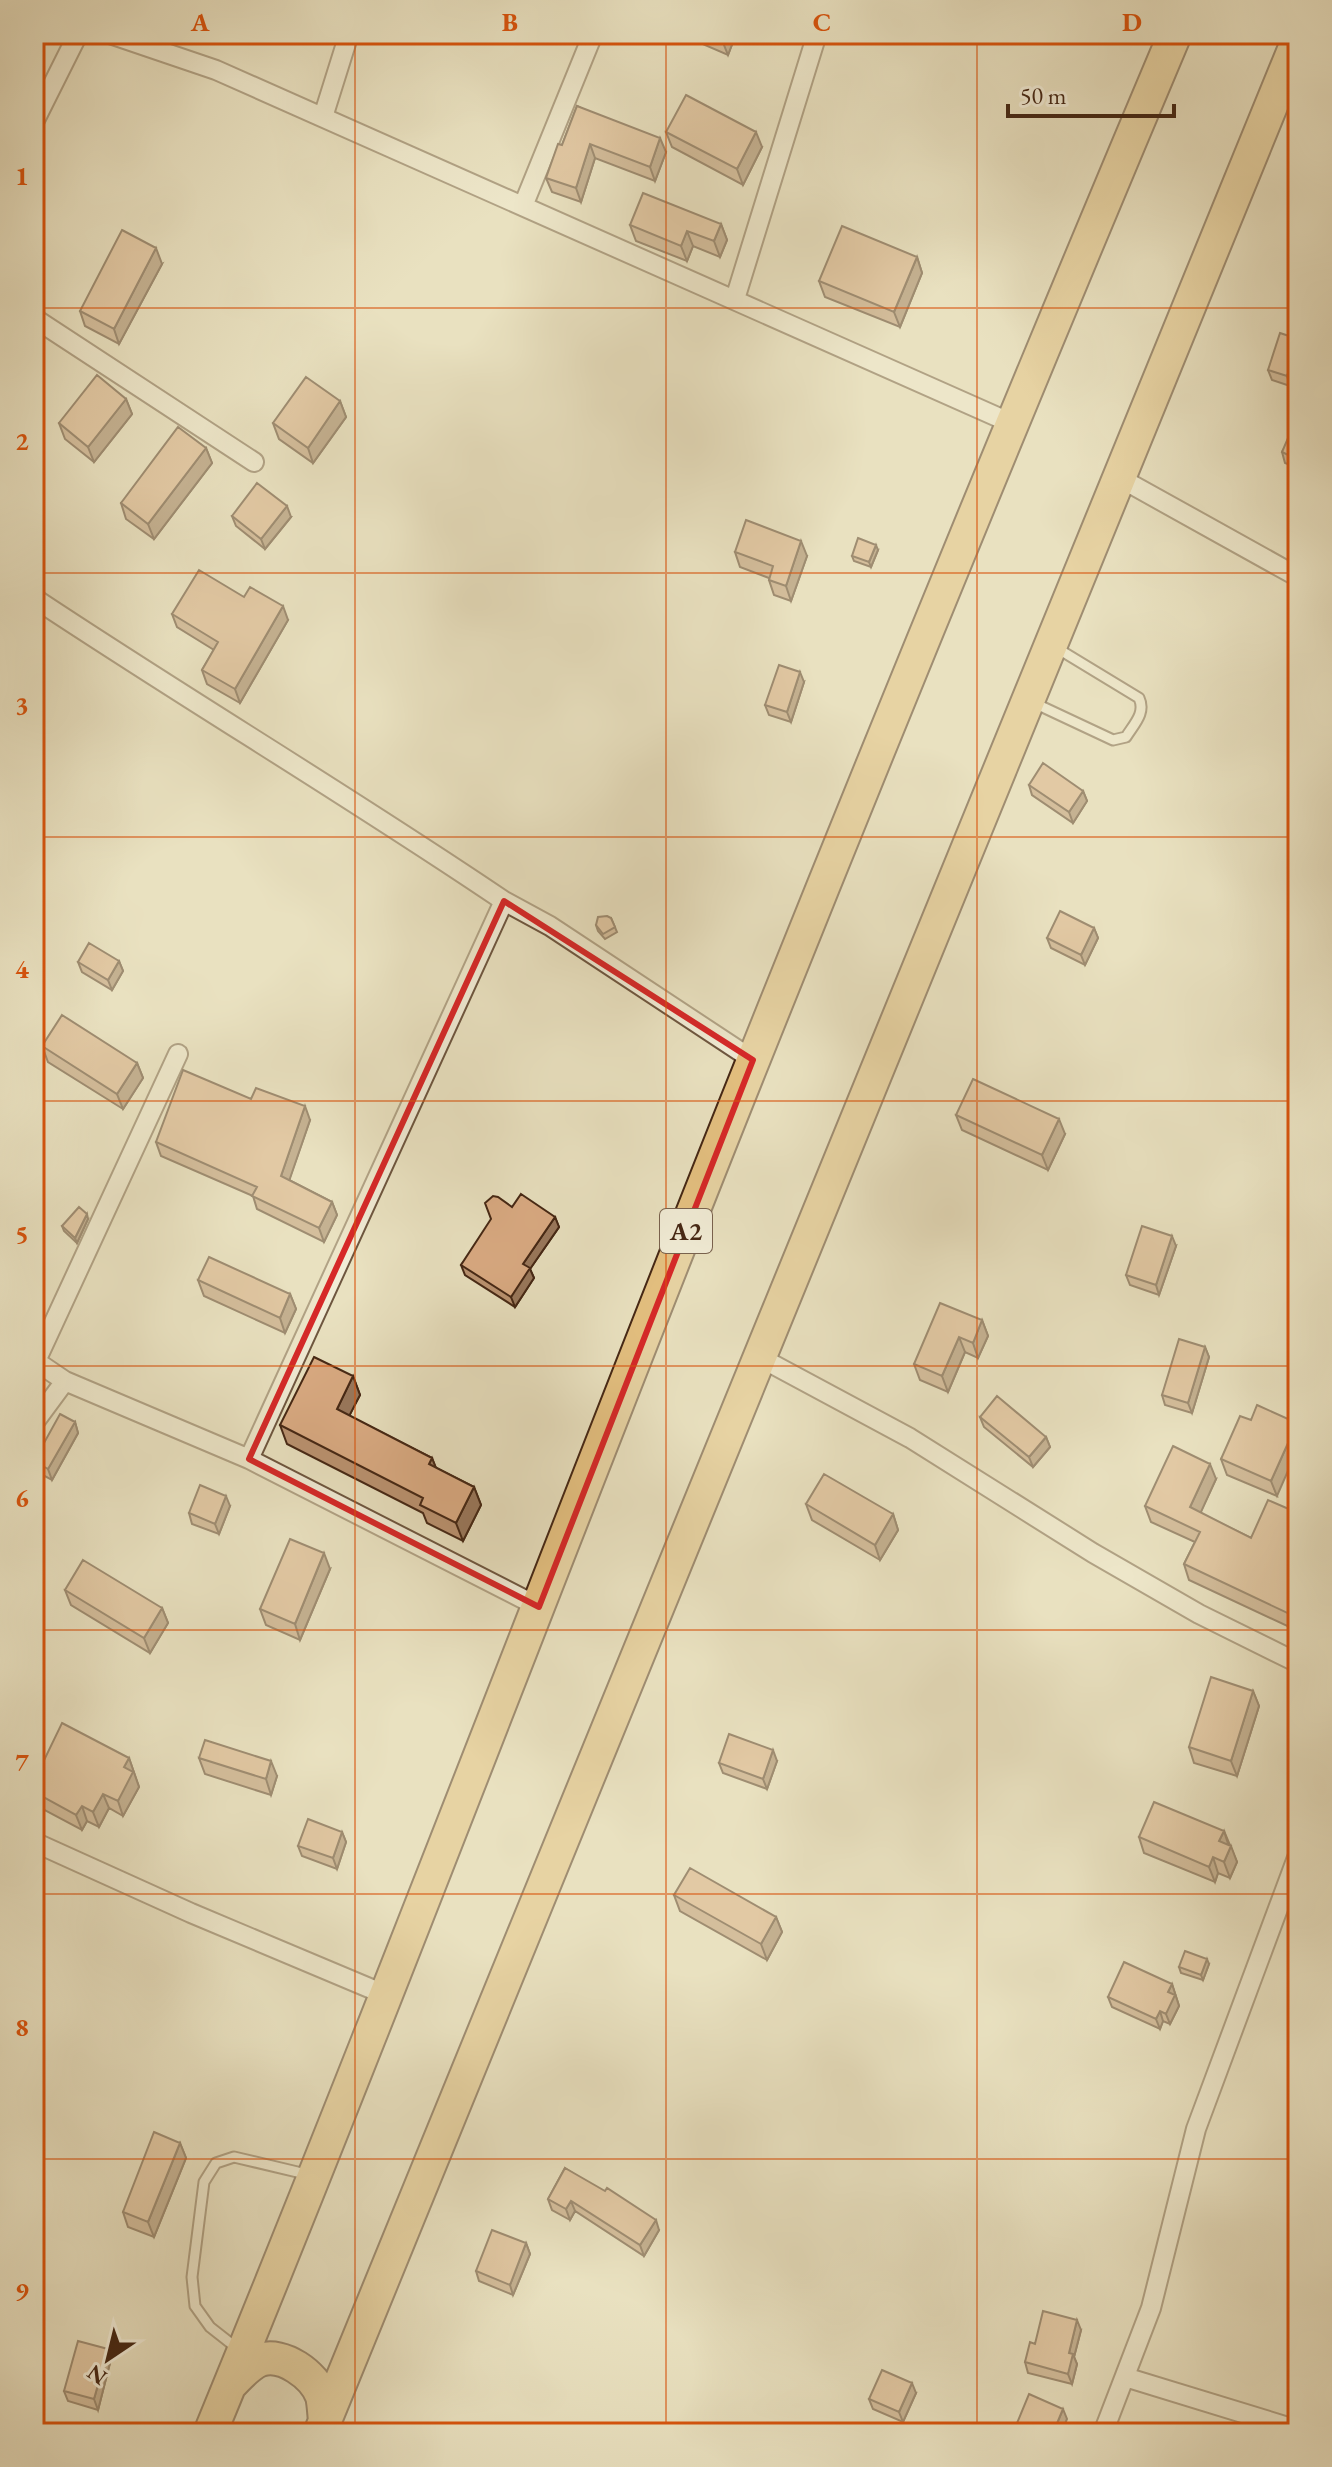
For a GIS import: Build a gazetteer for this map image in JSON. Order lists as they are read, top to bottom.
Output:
{
  "streets": {
    "highway": ["A2"]
  },
  "scale_bar": "50 m",
  "north": "bottom left",
  "grid": {
    "columns": [
      "A",
      "B",
      "C",
      "D"
    ],
    "rows": [
      "1",
      "2",
      "3",
      "4",
      "5",
      "6",
      "7",
      "8",
      "9"
    ]
  }
}
